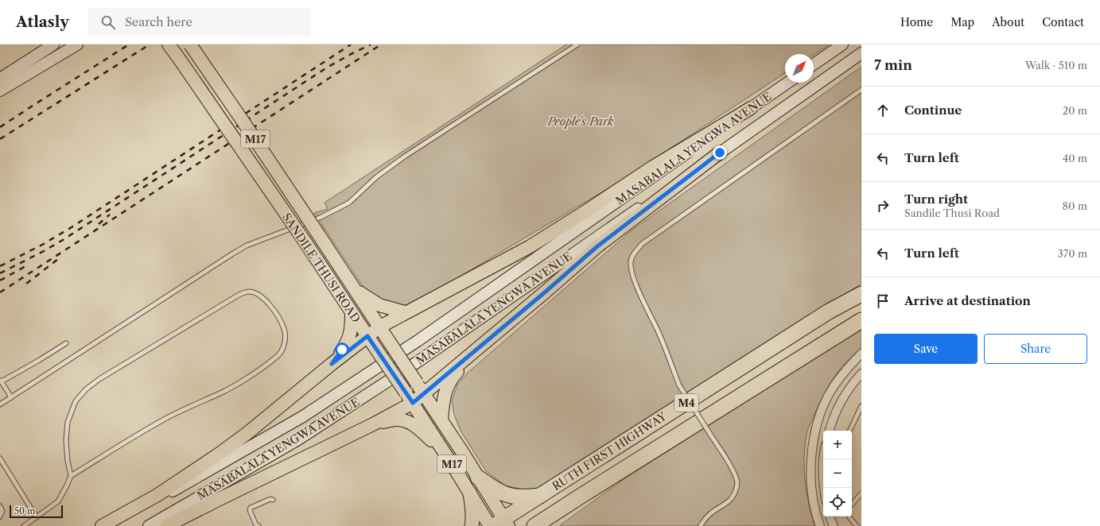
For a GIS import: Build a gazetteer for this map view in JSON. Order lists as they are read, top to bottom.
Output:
{
  "streets": {
    "highway": ["M4", "RUTH FIRST HIGHWAY"],
    "main road": ["M17", "MASABALALA YENGWA AVENUE", "SANDILE THUSI ROAD"]
  },
  "crossings": [
    ["SANDILE THUSI ROAD", "RUTH FIRST HIGHWAY"]
  ],
  "parks": ["People's Park"],
  "scale_bar": "50 m",
  "north": "top right",
  "page": {
    "header": "Atlasly",
    "search": "Search here",
    "nav": [
      "Home",
      "Map",
      "About",
      "Contact"
    ],
    "heading": ["7 min", "Walk · 510 m"],
    "list": [
      ["Continue", "20 m"],
      ["Turn left", "40 m"],
      ["Turn right", "Sandile Thusi Road", "80 m"],
      ["Turn left", "370 m"],
      "Arrive at destination"
    ],
    "buttons": ["Save", "Share"],
    "map_buttons": ["+", "−"],
    "scale": "50 m"
  }
}
